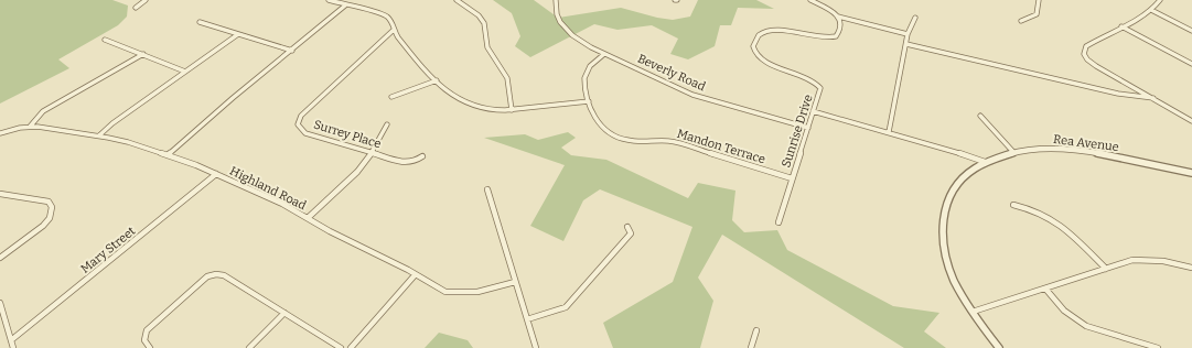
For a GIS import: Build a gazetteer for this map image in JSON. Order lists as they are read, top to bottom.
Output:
{
  "streets": {
    "street": [
      "Beverly Road",
      "Sunrise Drive",
      "Surrey Place",
      "Rea Avenue",
      "Mandon Terrace",
      "Highland Road",
      "Mary Street"
    ]
  },
  "crossings": [
    ["Beverly Road", "Sunrise Drive"],
    ["Beverly Road", "Mandon Terrace"],
    ["Sunrise Drive", "Mandon Terrace"],
    ["Highland Road", "Mary Street"]
  ]
}
